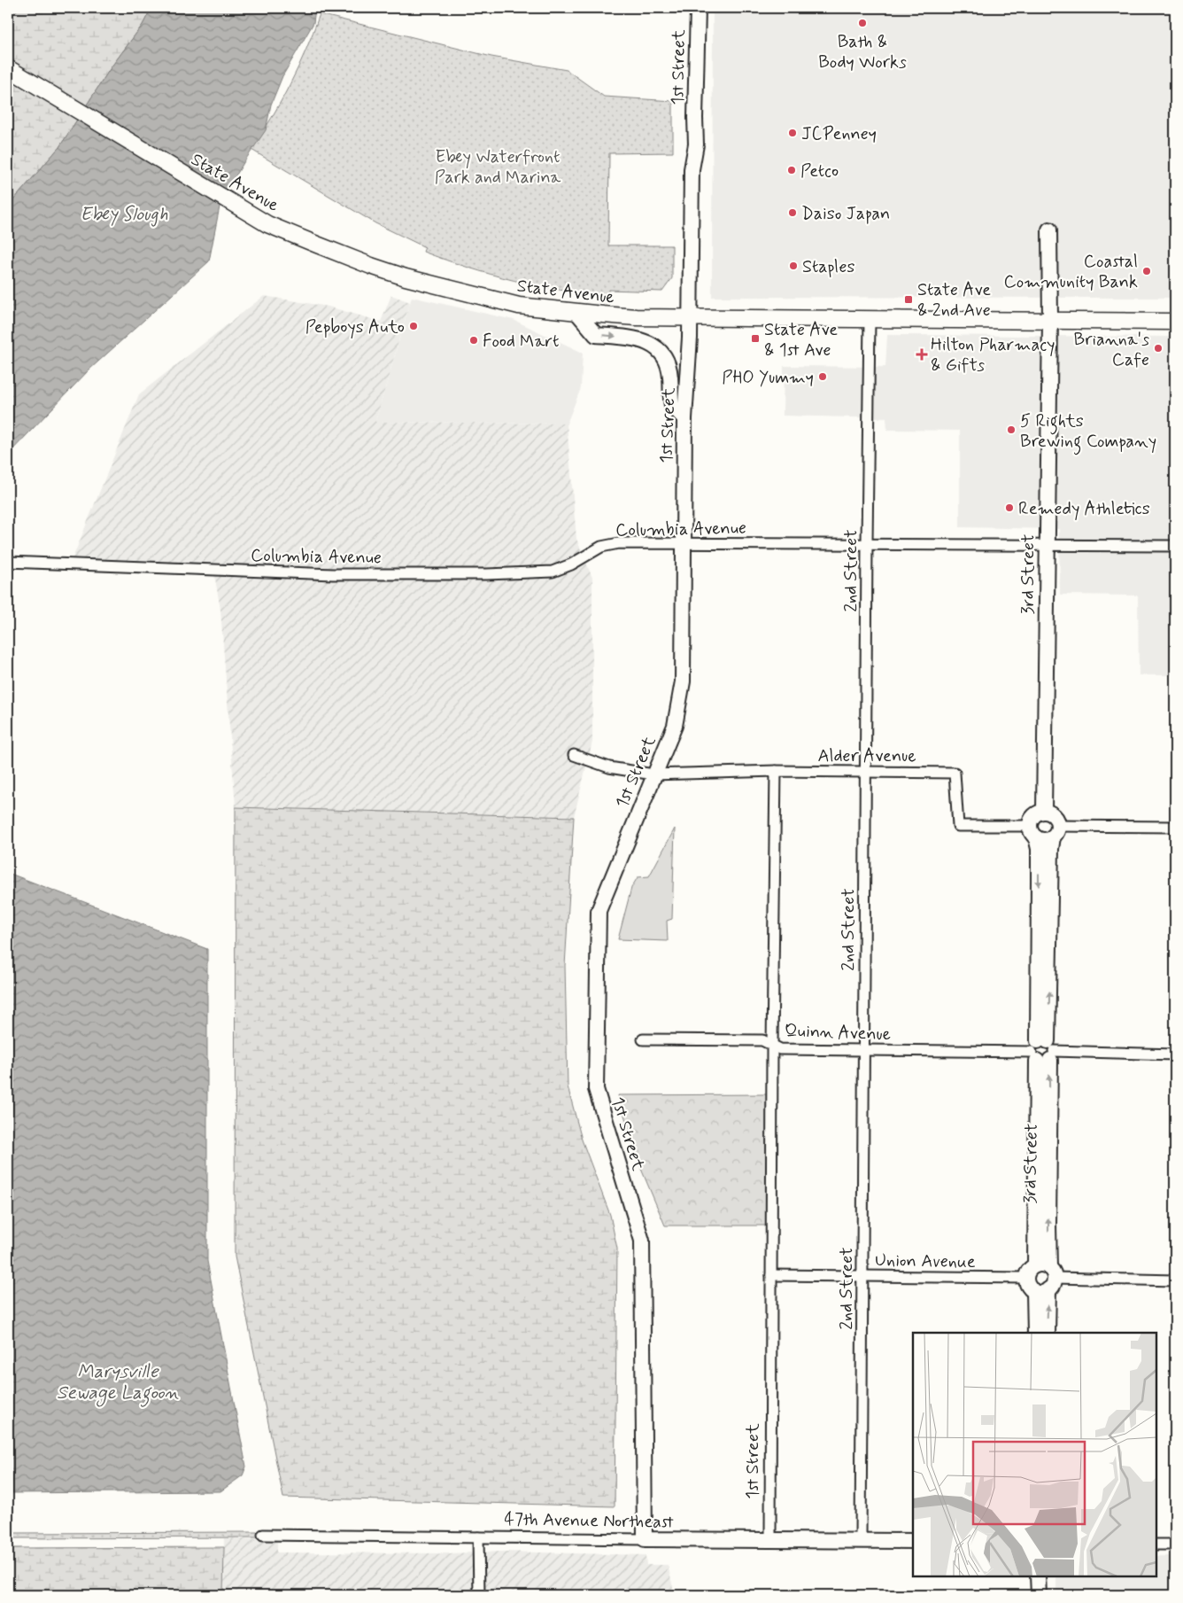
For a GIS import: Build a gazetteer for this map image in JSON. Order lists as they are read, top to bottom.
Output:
{
  "streets": {
    "main road": ["State Avenue"],
    "street": [
      "1st Street",
      "Columbia Avenue",
      "2nd Street",
      "3rd Street",
      "Alder Avenue",
      "Quinn Avenue",
      "Union Avenue",
      "47th Avenue Northeast"
    ]
  },
  "crossings": [
    ["1st Street", "State Avenue"],
    ["1st Street", "Columbia Avenue"],
    ["1st Street", "Alder Avenue"],
    ["1st Street", "Quinn Avenue"],
    ["1st Street", "Union Avenue"],
    ["1st Street", "47th Avenue Northeast"],
    ["State Avenue", "2nd Street"],
    ["State Avenue", "3rd Street"],
    ["Columbia Avenue", "2nd Street"],
    ["Columbia Avenue", "3rd Street"],
    ["2nd Street", "Alder Avenue"],
    ["2nd Street", "Quinn Avenue"],
    ["2nd Street", "Union Avenue"],
    ["2nd Street", "47th Avenue Northeast"],
    ["3rd Street", "Alder Avenue"],
    ["3rd Street", "Quinn Avenue"]
  ],
  "water": ["Ebey Slough", "Marysville Sewage Lagoon"],
  "parks": ["Ebey Waterfront Park and Marina"],
  "places": {
    "other": [
      "Bath & Body Works",
      "JCPenney",
      "Petco",
      "Daiso Japan",
      "Staples",
      "Coastal Community Bank",
      "Pepboys Auto",
      "Food Mart",
      "Brianna's Cafe",
      "PHO Yummy",
      "5 Rights Brewing Company",
      "Remedy Athletics"
    ],
    "transit": ["State Ave & 2nd Ave", "State Ave & 1st Ave"],
    "health": ["Hilton Pharmacy & Gifts"]
  }
}
